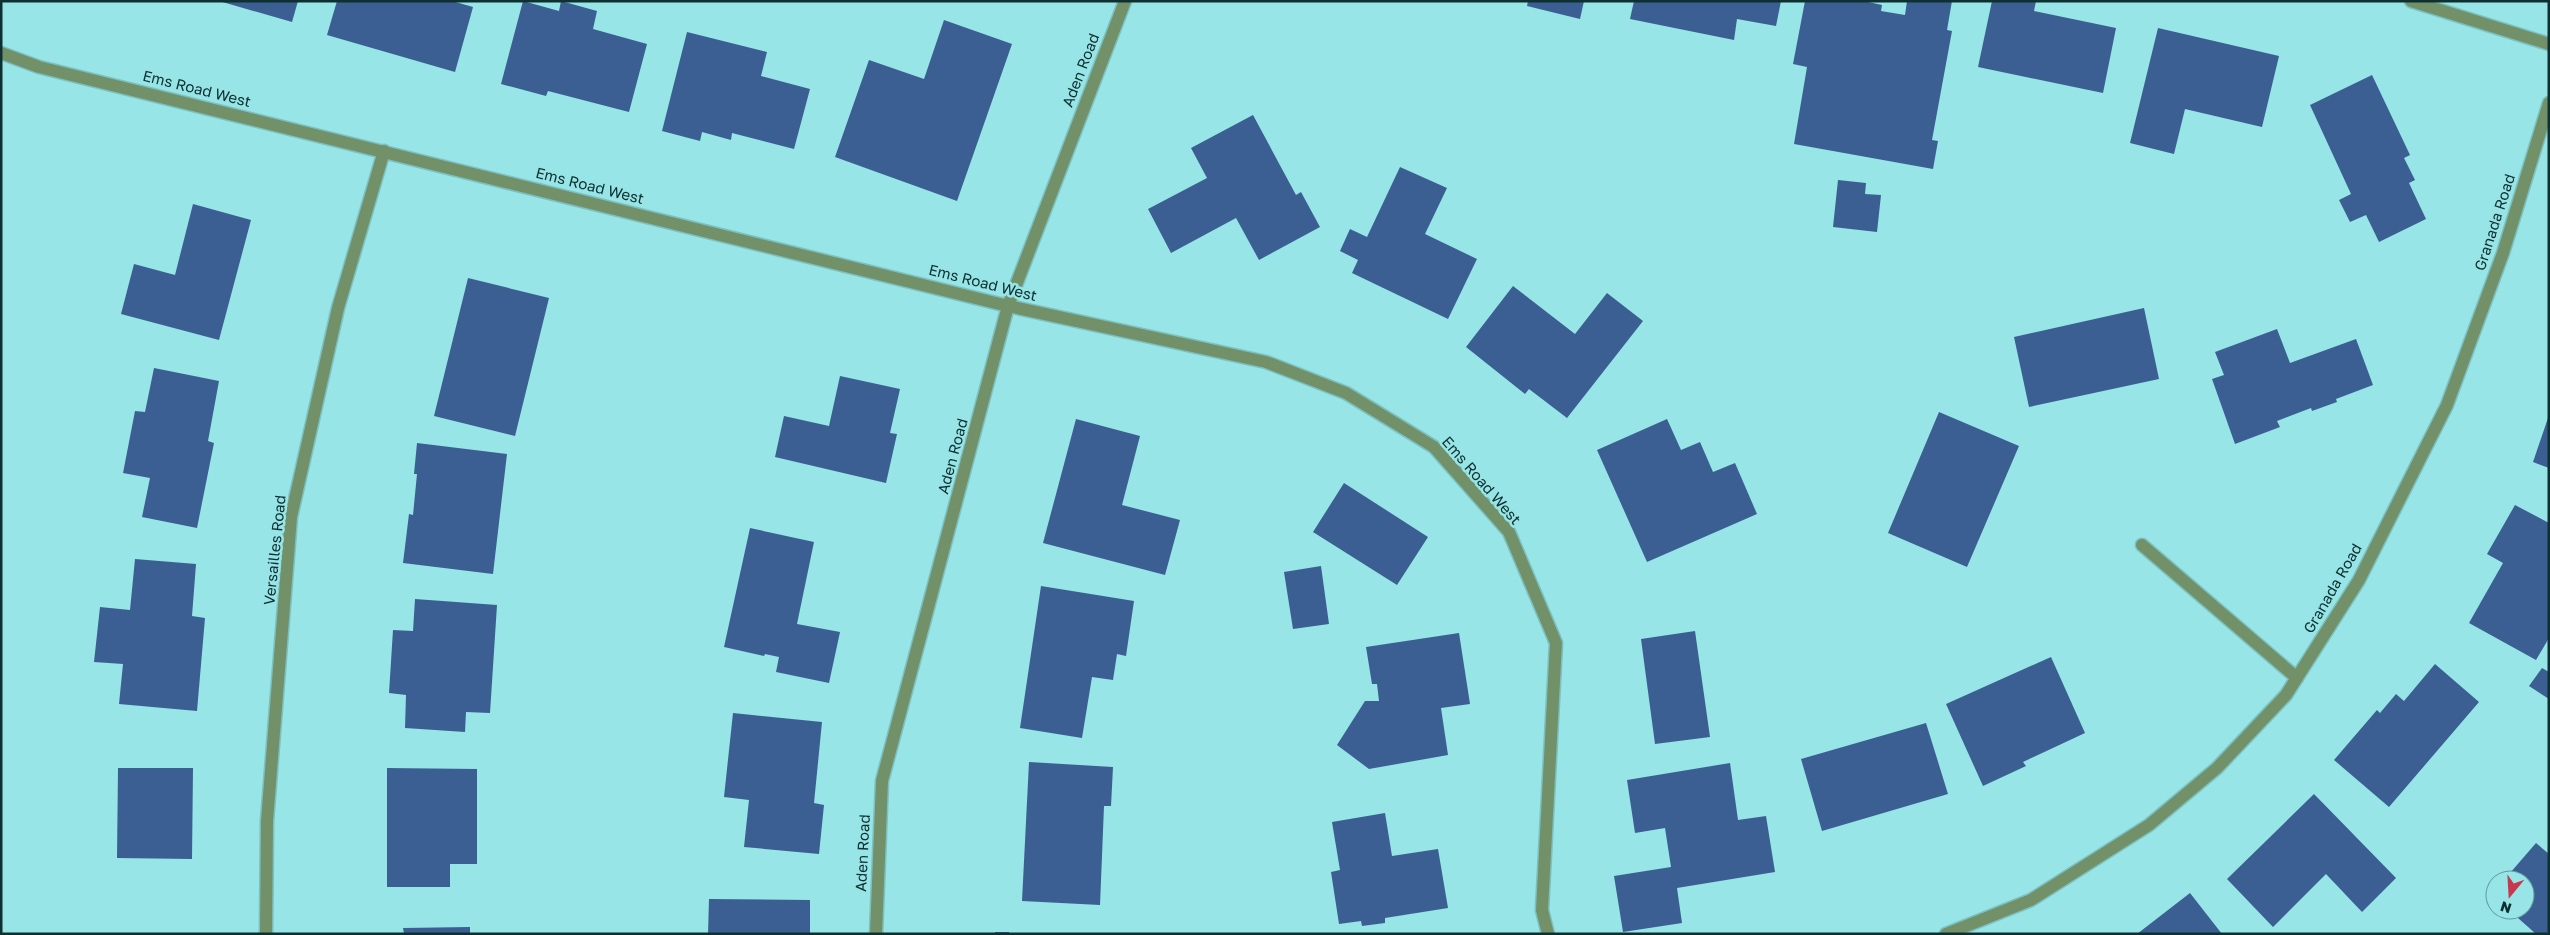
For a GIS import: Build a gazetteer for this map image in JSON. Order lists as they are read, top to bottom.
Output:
{
  "streets": {
    "street": [
      "Aden Road",
      "Ems Road West",
      "Granada Road",
      "Versailles Road"
    ]
  },
  "crossings": [
    ["Aden Road", "Ems Road West"],
    ["Ems Road West", "Versailles Road"]
  ],
  "north": "bottom"
}
